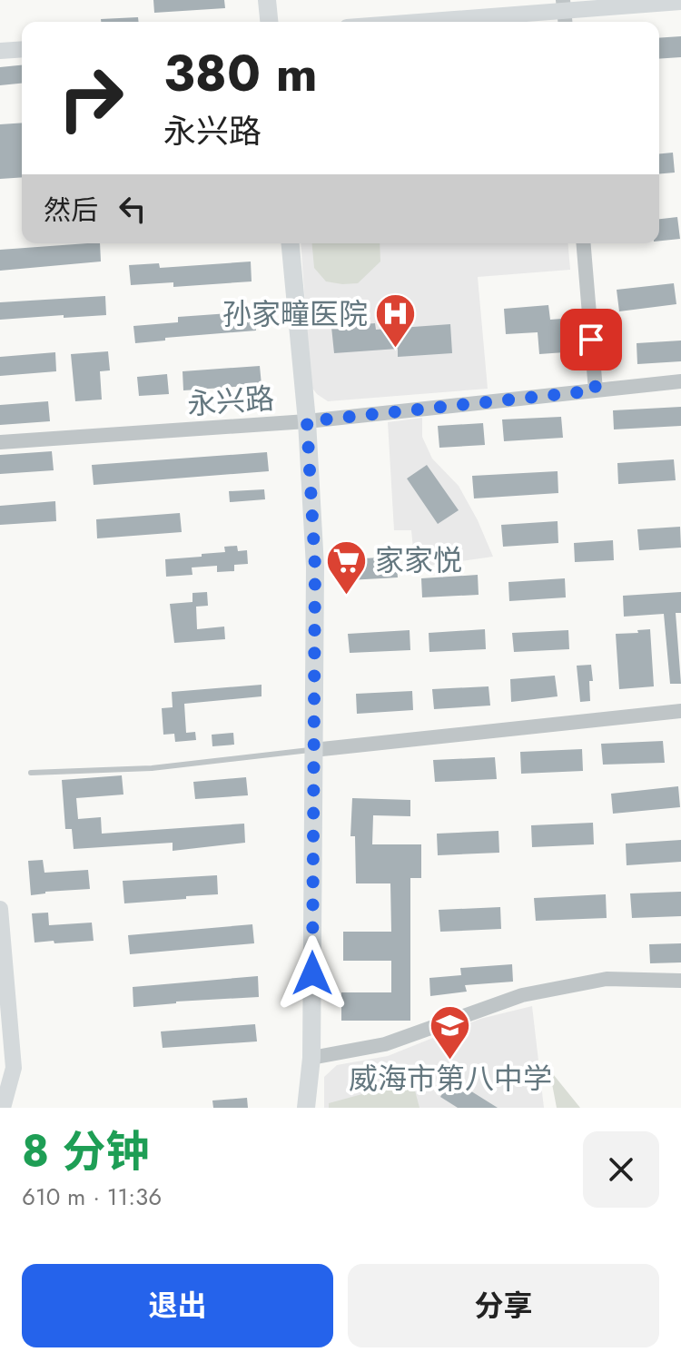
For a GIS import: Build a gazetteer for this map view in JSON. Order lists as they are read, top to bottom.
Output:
{
  "streets": {
    "street": ["永兴路"]
  },
  "places": {
    "hospital": ["孙家疃医院"],
    "supermarket": ["家家悦"],
    "school or university": ["威海市第八中学"]
  },
  "page": {
    "turn": ["380 m", "永兴路"],
    "then": "然后",
    "heading": ["8 分钟", "610 m · 11:36"],
    "buttons": ["退出", "分享"]
  }
}
